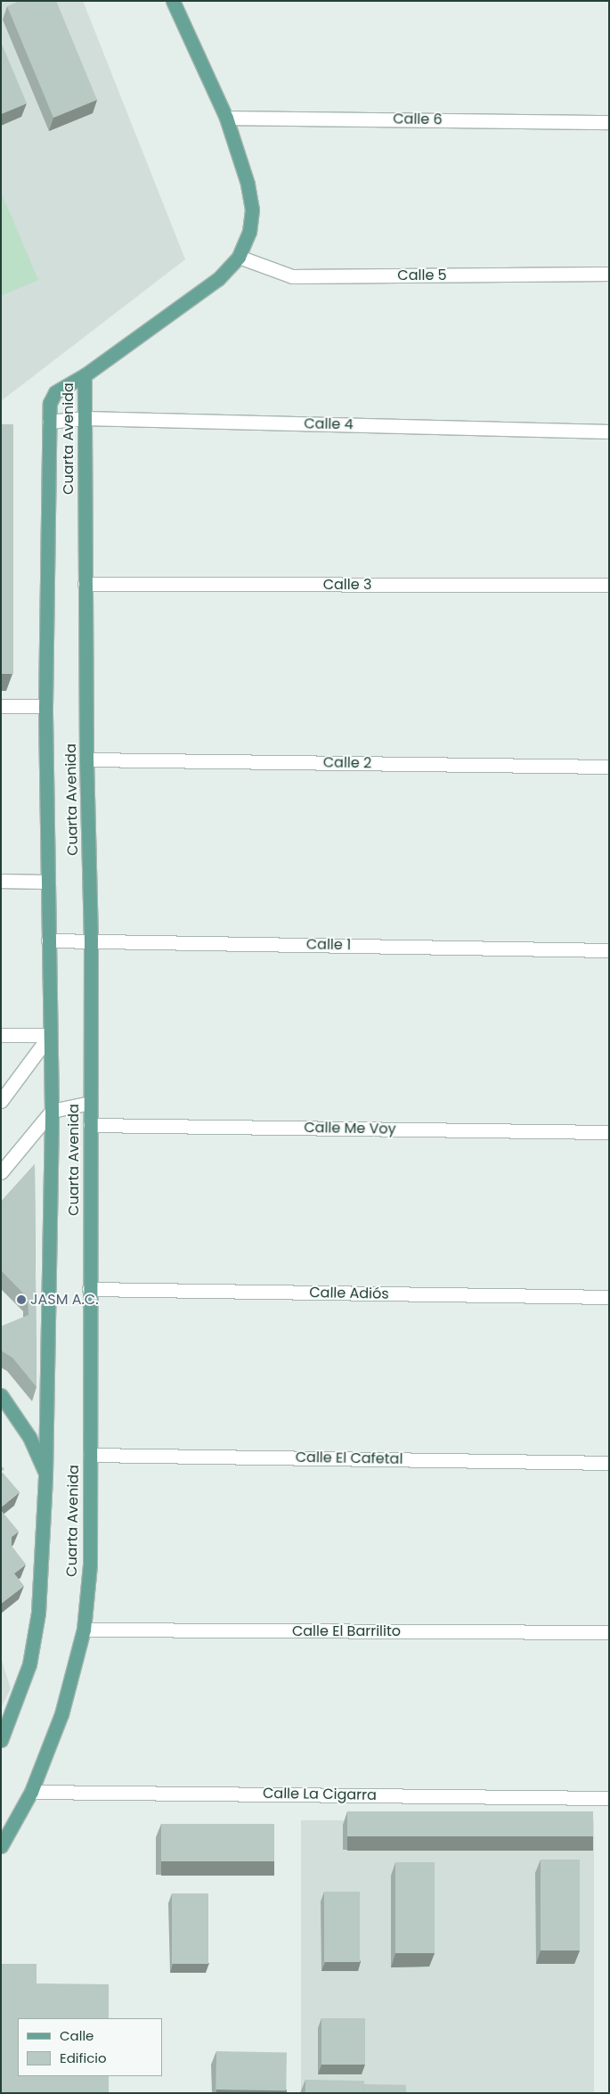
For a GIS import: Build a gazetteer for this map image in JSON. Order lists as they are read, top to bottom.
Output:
{
  "streets": {
    "main road": ["Cuarta Avenida"],
    "street": [
      "Calle 6",
      "Calle 5",
      "Calle 4",
      "Calle 3",
      "Calle 2",
      "Calle 1",
      "Calle Me Voy",
      "Calle Adiós",
      "Calle El Cafetal",
      "Calle El Barrilito",
      "Calle La Cigarra"
    ]
  },
  "crossings": [
    ["Calle 4", "Cuarta Avenida"],
    ["Cuarta Avenida", "Calle 3"],
    ["Cuarta Avenida", "Calle 2"],
    ["Cuarta Avenida", "Calle 1"],
    ["Cuarta Avenida", "Calle Me Voy"],
    ["Cuarta Avenida", "Calle Adiós"],
    ["Cuarta Avenida", "Calle El Cafetal"],
    ["Cuarta Avenida", "Calle El Barrilito"],
    ["Cuarta Avenida", "Calle La Cigarra"]
  ],
  "places": ["JASM A.C."],
  "legend": ["Calle", "Edificio"]
}
